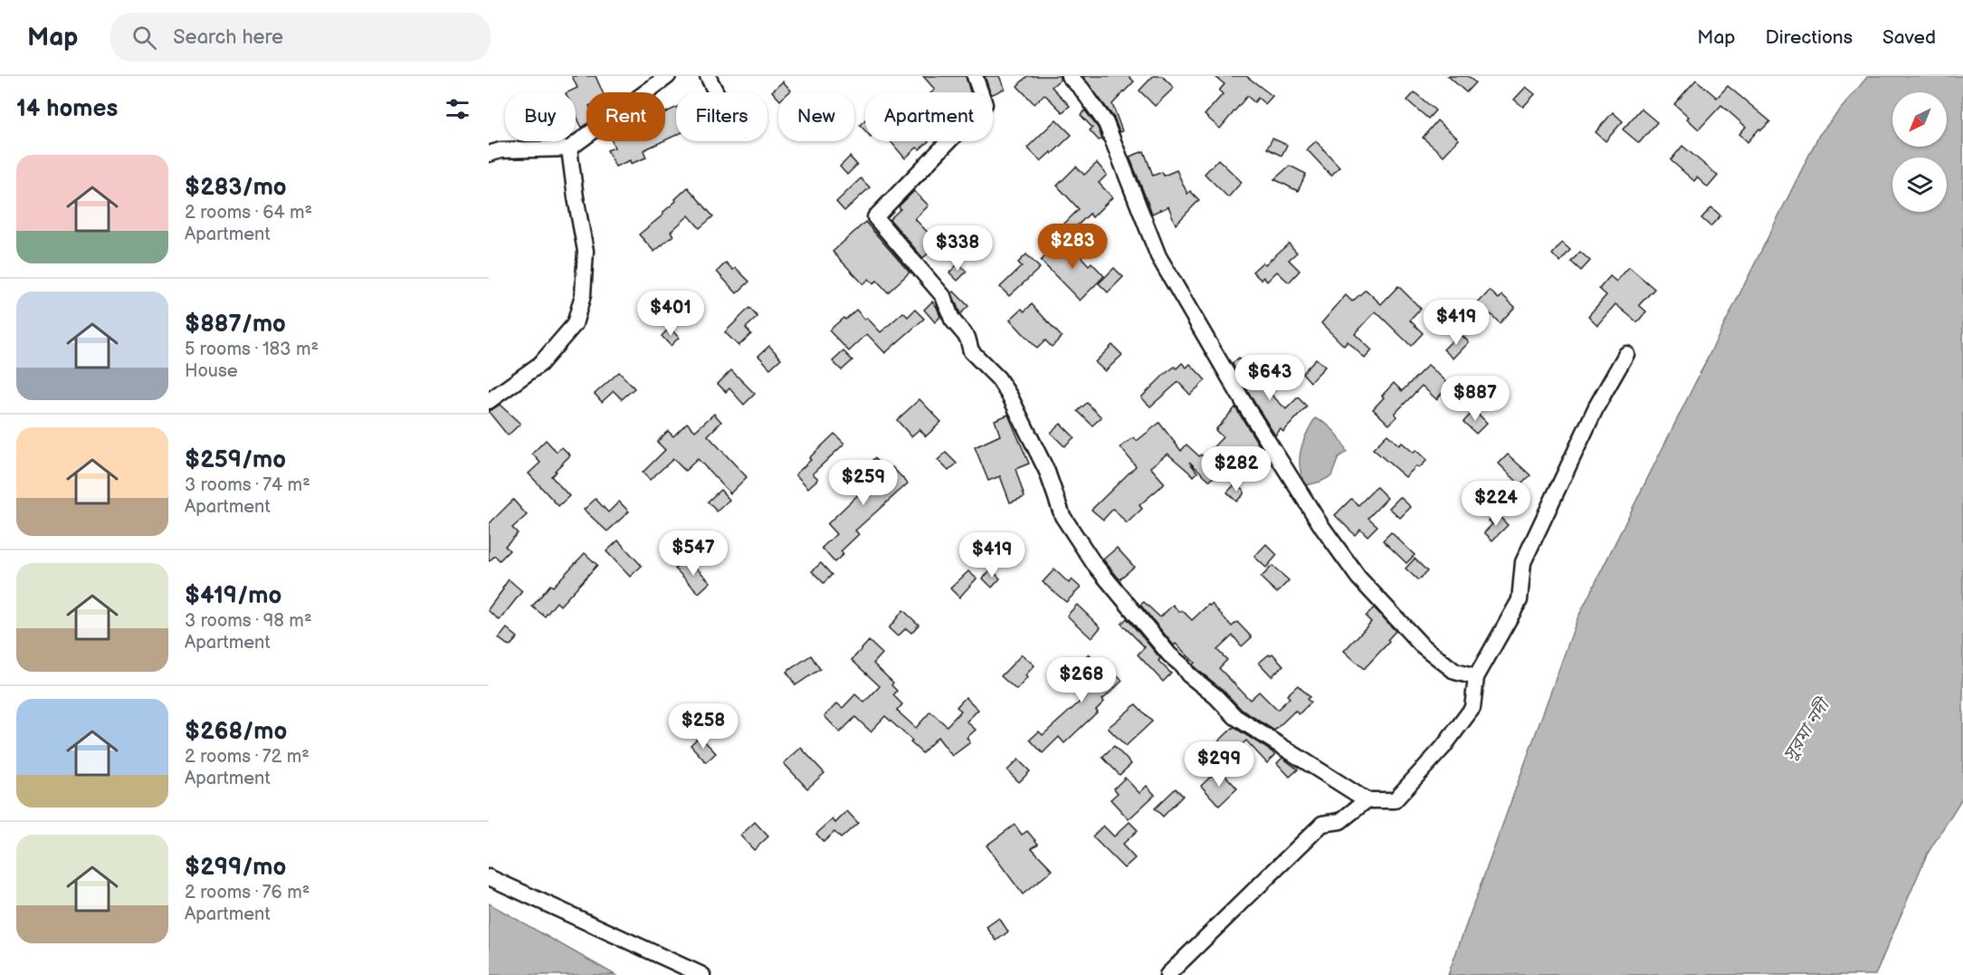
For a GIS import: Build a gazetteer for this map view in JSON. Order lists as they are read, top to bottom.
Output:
{
  "water": ["সুরমা নদী"],
  "north": "bottom left",
  "page": {
    "header": "Map",
    "search": "Search here",
    "nav": ["Map", "Directions", "Saved"],
    "heading": "14 homes",
    "chip": [
      "Buy",
      "Rent",
      "Filters",
      "New",
      "Apartment"
    ],
    "list": [
      {
        "name": "$283/mo",
        "note": "2 rooms · 64 m² · Apartment"
      },
      {
        "name": "$887/mo",
        "note": "5 rooms · 183 m² · House"
      },
      {
        "name": "$259/mo",
        "note": "3 rooms · 74 m² · Apartment"
      },
      {
        "name": "$419/mo",
        "note": "3 rooms · 98 m² · Apartment"
      },
      {
        "name": "$268/mo",
        "note": "2 rooms · 72 m² · Apartment"
      },
      {
        "name": "$299/mo",
        "note": "2 rooms · 76 m² · Apartment"
      }
    ],
    "price": [
      "$283",
      "$338",
      "$401",
      "$419",
      "$643",
      "$887",
      "$282",
      "$259",
      "$224",
      "$547",
      "$419",
      "$268",
      "$258",
      "$299"
    ]
  }
}
